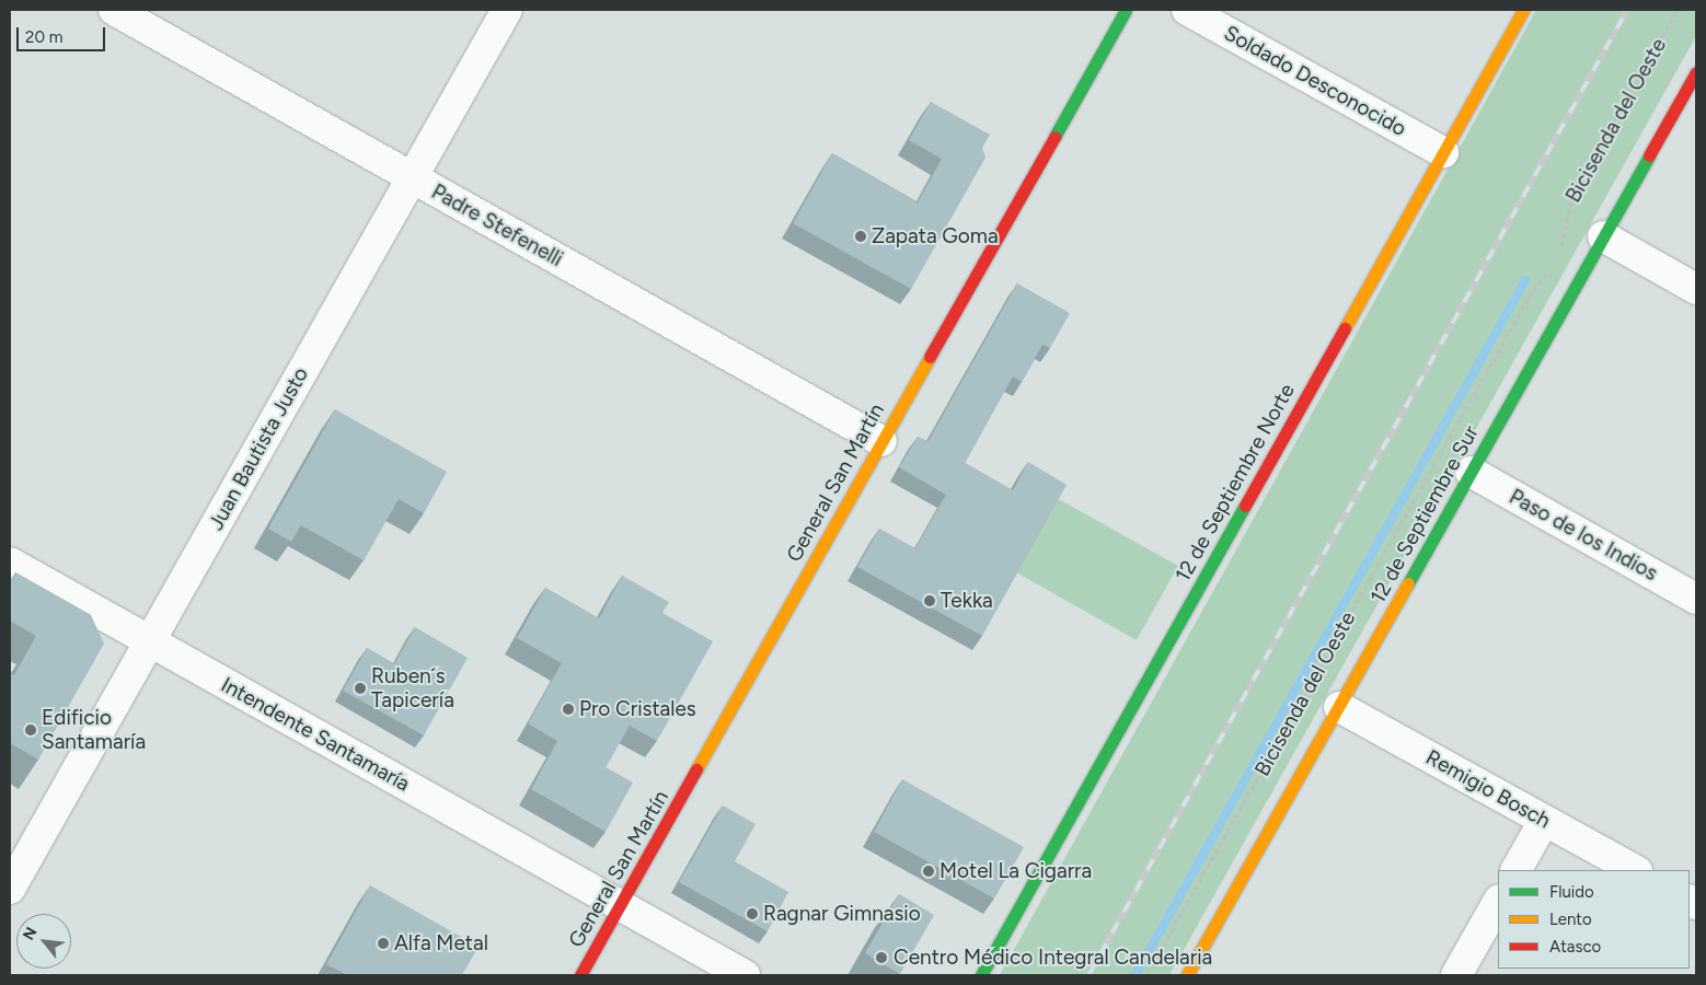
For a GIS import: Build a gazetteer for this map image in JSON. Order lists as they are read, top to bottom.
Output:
{
  "streets": {
    "street": [
      "Soldado Desconocido",
      "Padre Stefenelli",
      "Juan Bautista Justo",
      "General San Martín",
      "12 de Septiembre Norte",
      "12 de Septiembre Sur",
      "Paso de los Indios",
      "Intendente Santamaría",
      "Remigio Bosch"
    ],
    "path": ["Bicisenda del Oeste"]
  },
  "crossings": [
    ["Soldado Desconocido", "12 de Septiembre Norte"],
    ["Padre Stefenelli", "Juan Bautista Justo"],
    ["Padre Stefenelli", "General San Martín"],
    ["Juan Bautista Justo", "Intendente Santamaría"],
    ["General San Martín", "Intendente Santamaría"],
    ["12 de Septiembre Sur", "Paso de los Indios"],
    ["12 de Septiembre Sur", "Remigio Bosch"]
  ],
  "places": [
    "Zapata Goma",
    "Tekka",
    "Ruben´s Tapicería",
    "Pro Cristales",
    "Edificio Santamaría",
    "Motel La Cigarra",
    "Ragnar Gimnasio",
    "Alfa Metal",
    "Centro Médico Integral Candelaria"
  ],
  "legend": ["Fluido", "Lento", "Atasco"],
  "scale_bar": "20 m",
  "north": "top left"
}
